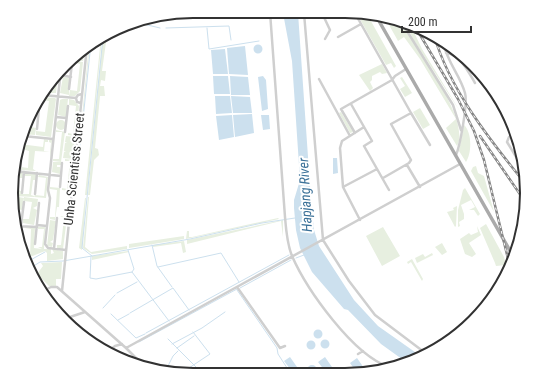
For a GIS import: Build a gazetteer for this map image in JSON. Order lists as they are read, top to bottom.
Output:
{
  "streets": {
    "street": ["Unha Scientists Street"]
  },
  "water": ["Hapjang River"],
  "scale_bar": "200 m"
}
